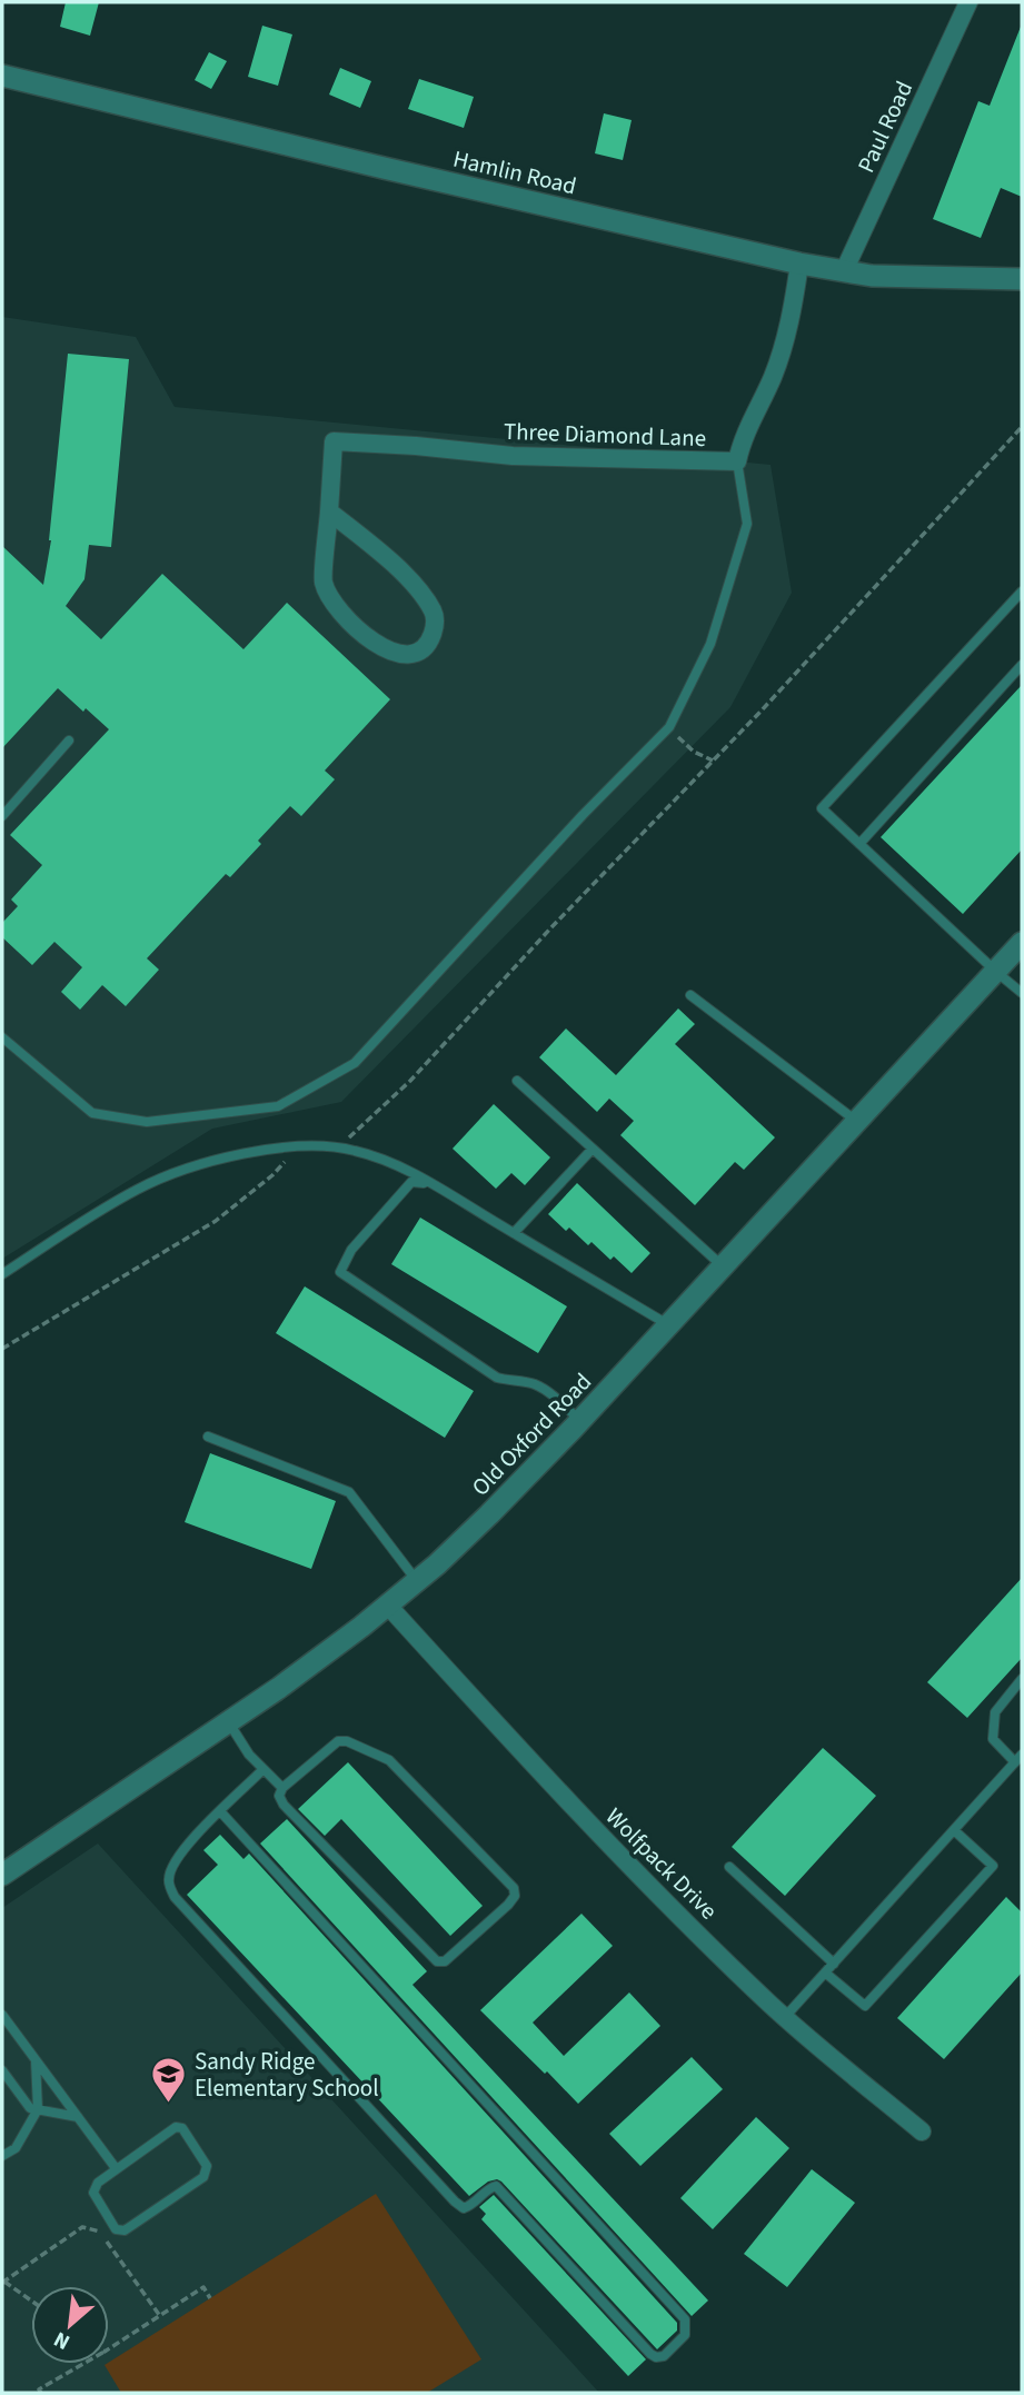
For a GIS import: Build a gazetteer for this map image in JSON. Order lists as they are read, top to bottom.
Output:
{
  "streets": {
    "street": [
      "Paul Road",
      "Hamlin Road",
      "Three Diamond Lane",
      "Old Oxford Road",
      "Wolfpack Drive"
    ]
  },
  "crossings": [
    ["Paul Road", "Hamlin Road"],
    ["Hamlin Road", "Three Diamond Lane"],
    ["Old Oxford Road", "Wolfpack Drive"]
  ],
  "places": {
    "school or university": ["Sandy Ridge Elementary School"]
  },
  "north": "bottom left"
}
